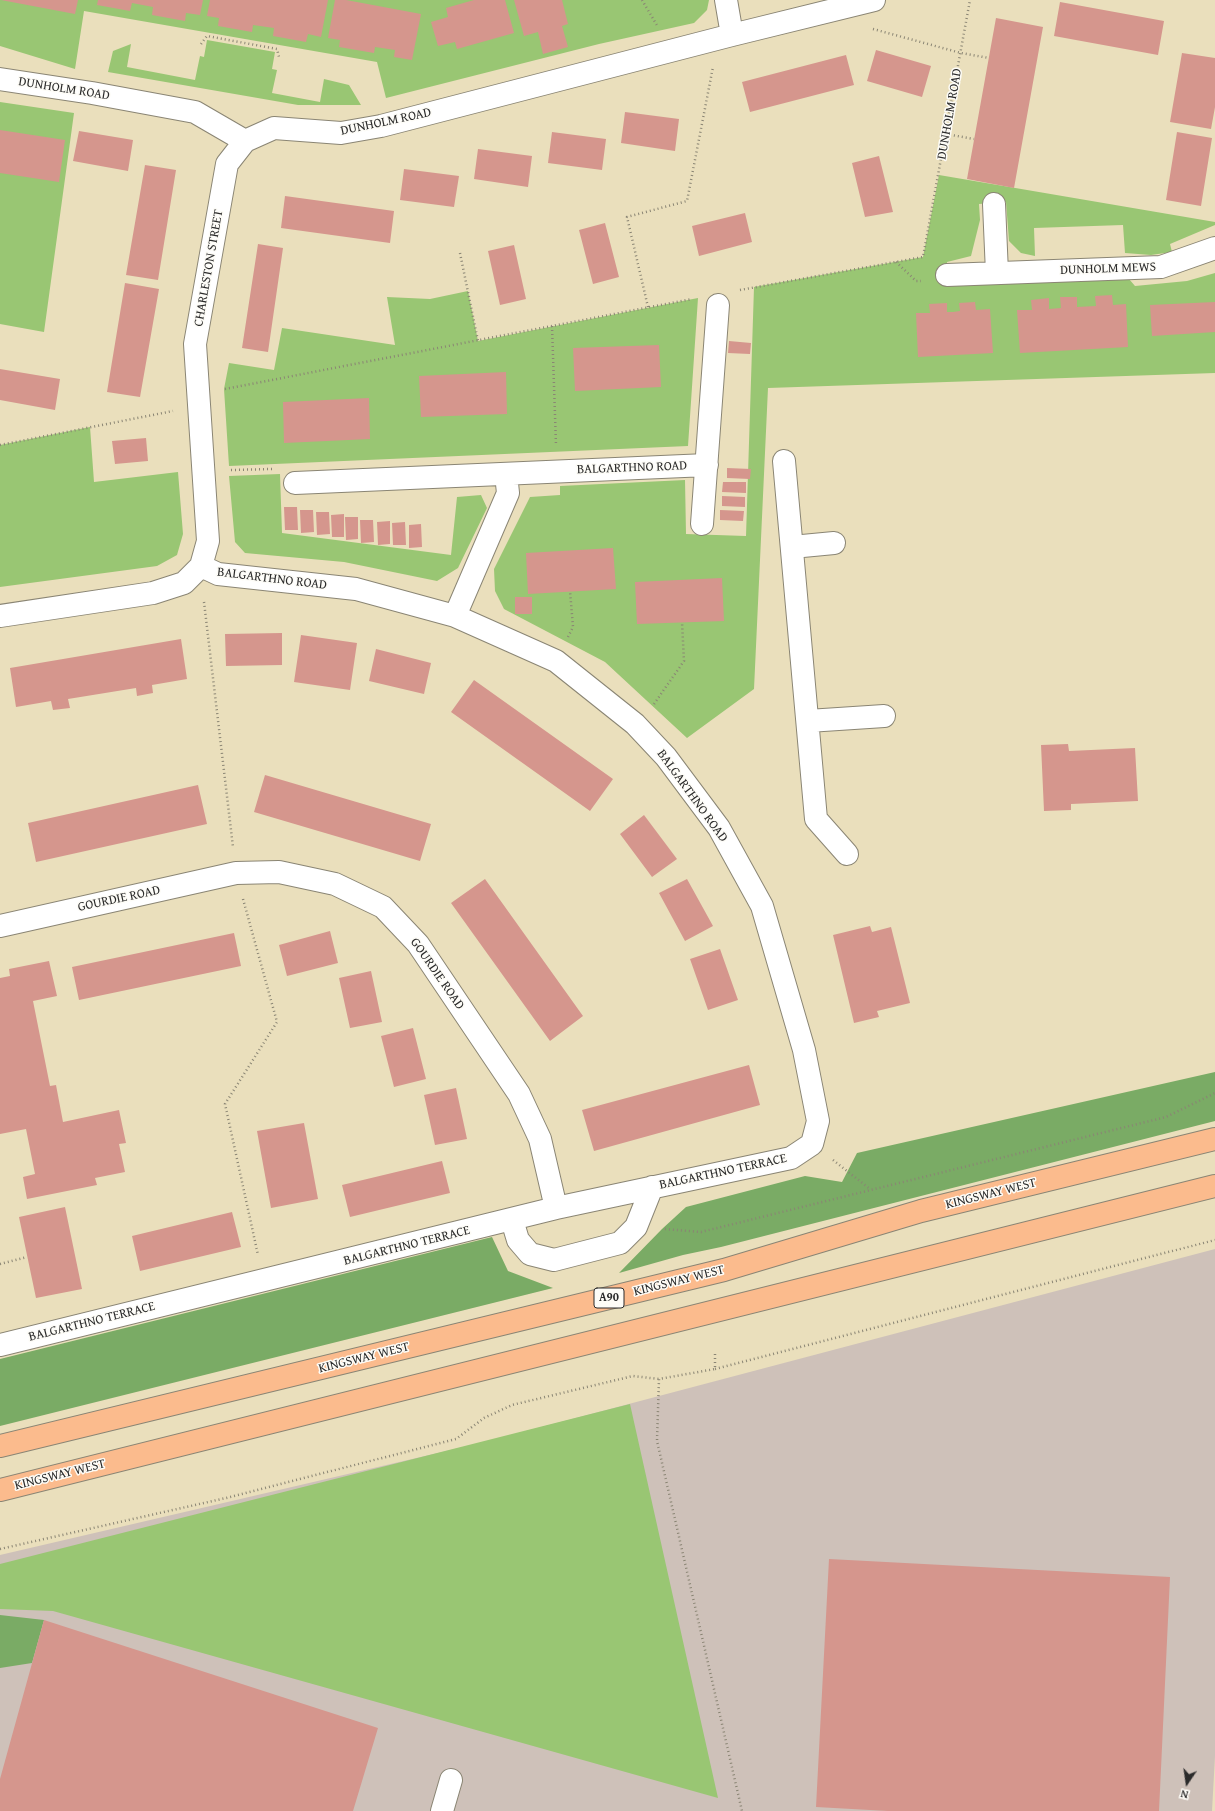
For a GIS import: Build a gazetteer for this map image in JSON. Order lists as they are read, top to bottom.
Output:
{
  "streets": {
    "highway": ["KINGSWAY WEST", "A90"],
    "street": [
      "DUNHOLM ROAD",
      "CHARLESTON STREET",
      "DUNHOLM MEWS",
      "BALGARTHNO ROAD",
      "GOURDIE ROAD",
      "BALGARTHNO TERRACE"
    ]
  },
  "crossings": [
    ["DUNHOLM ROAD", "CHARLESTON STREET"],
    ["CHARLESTON STREET", "BALGARTHNO ROAD"],
    ["BALGARTHNO ROAD", "BALGARTHNO TERRACE"],
    ["GOURDIE ROAD", "BALGARTHNO TERRACE"]
  ],
  "north": "bottom"
}
